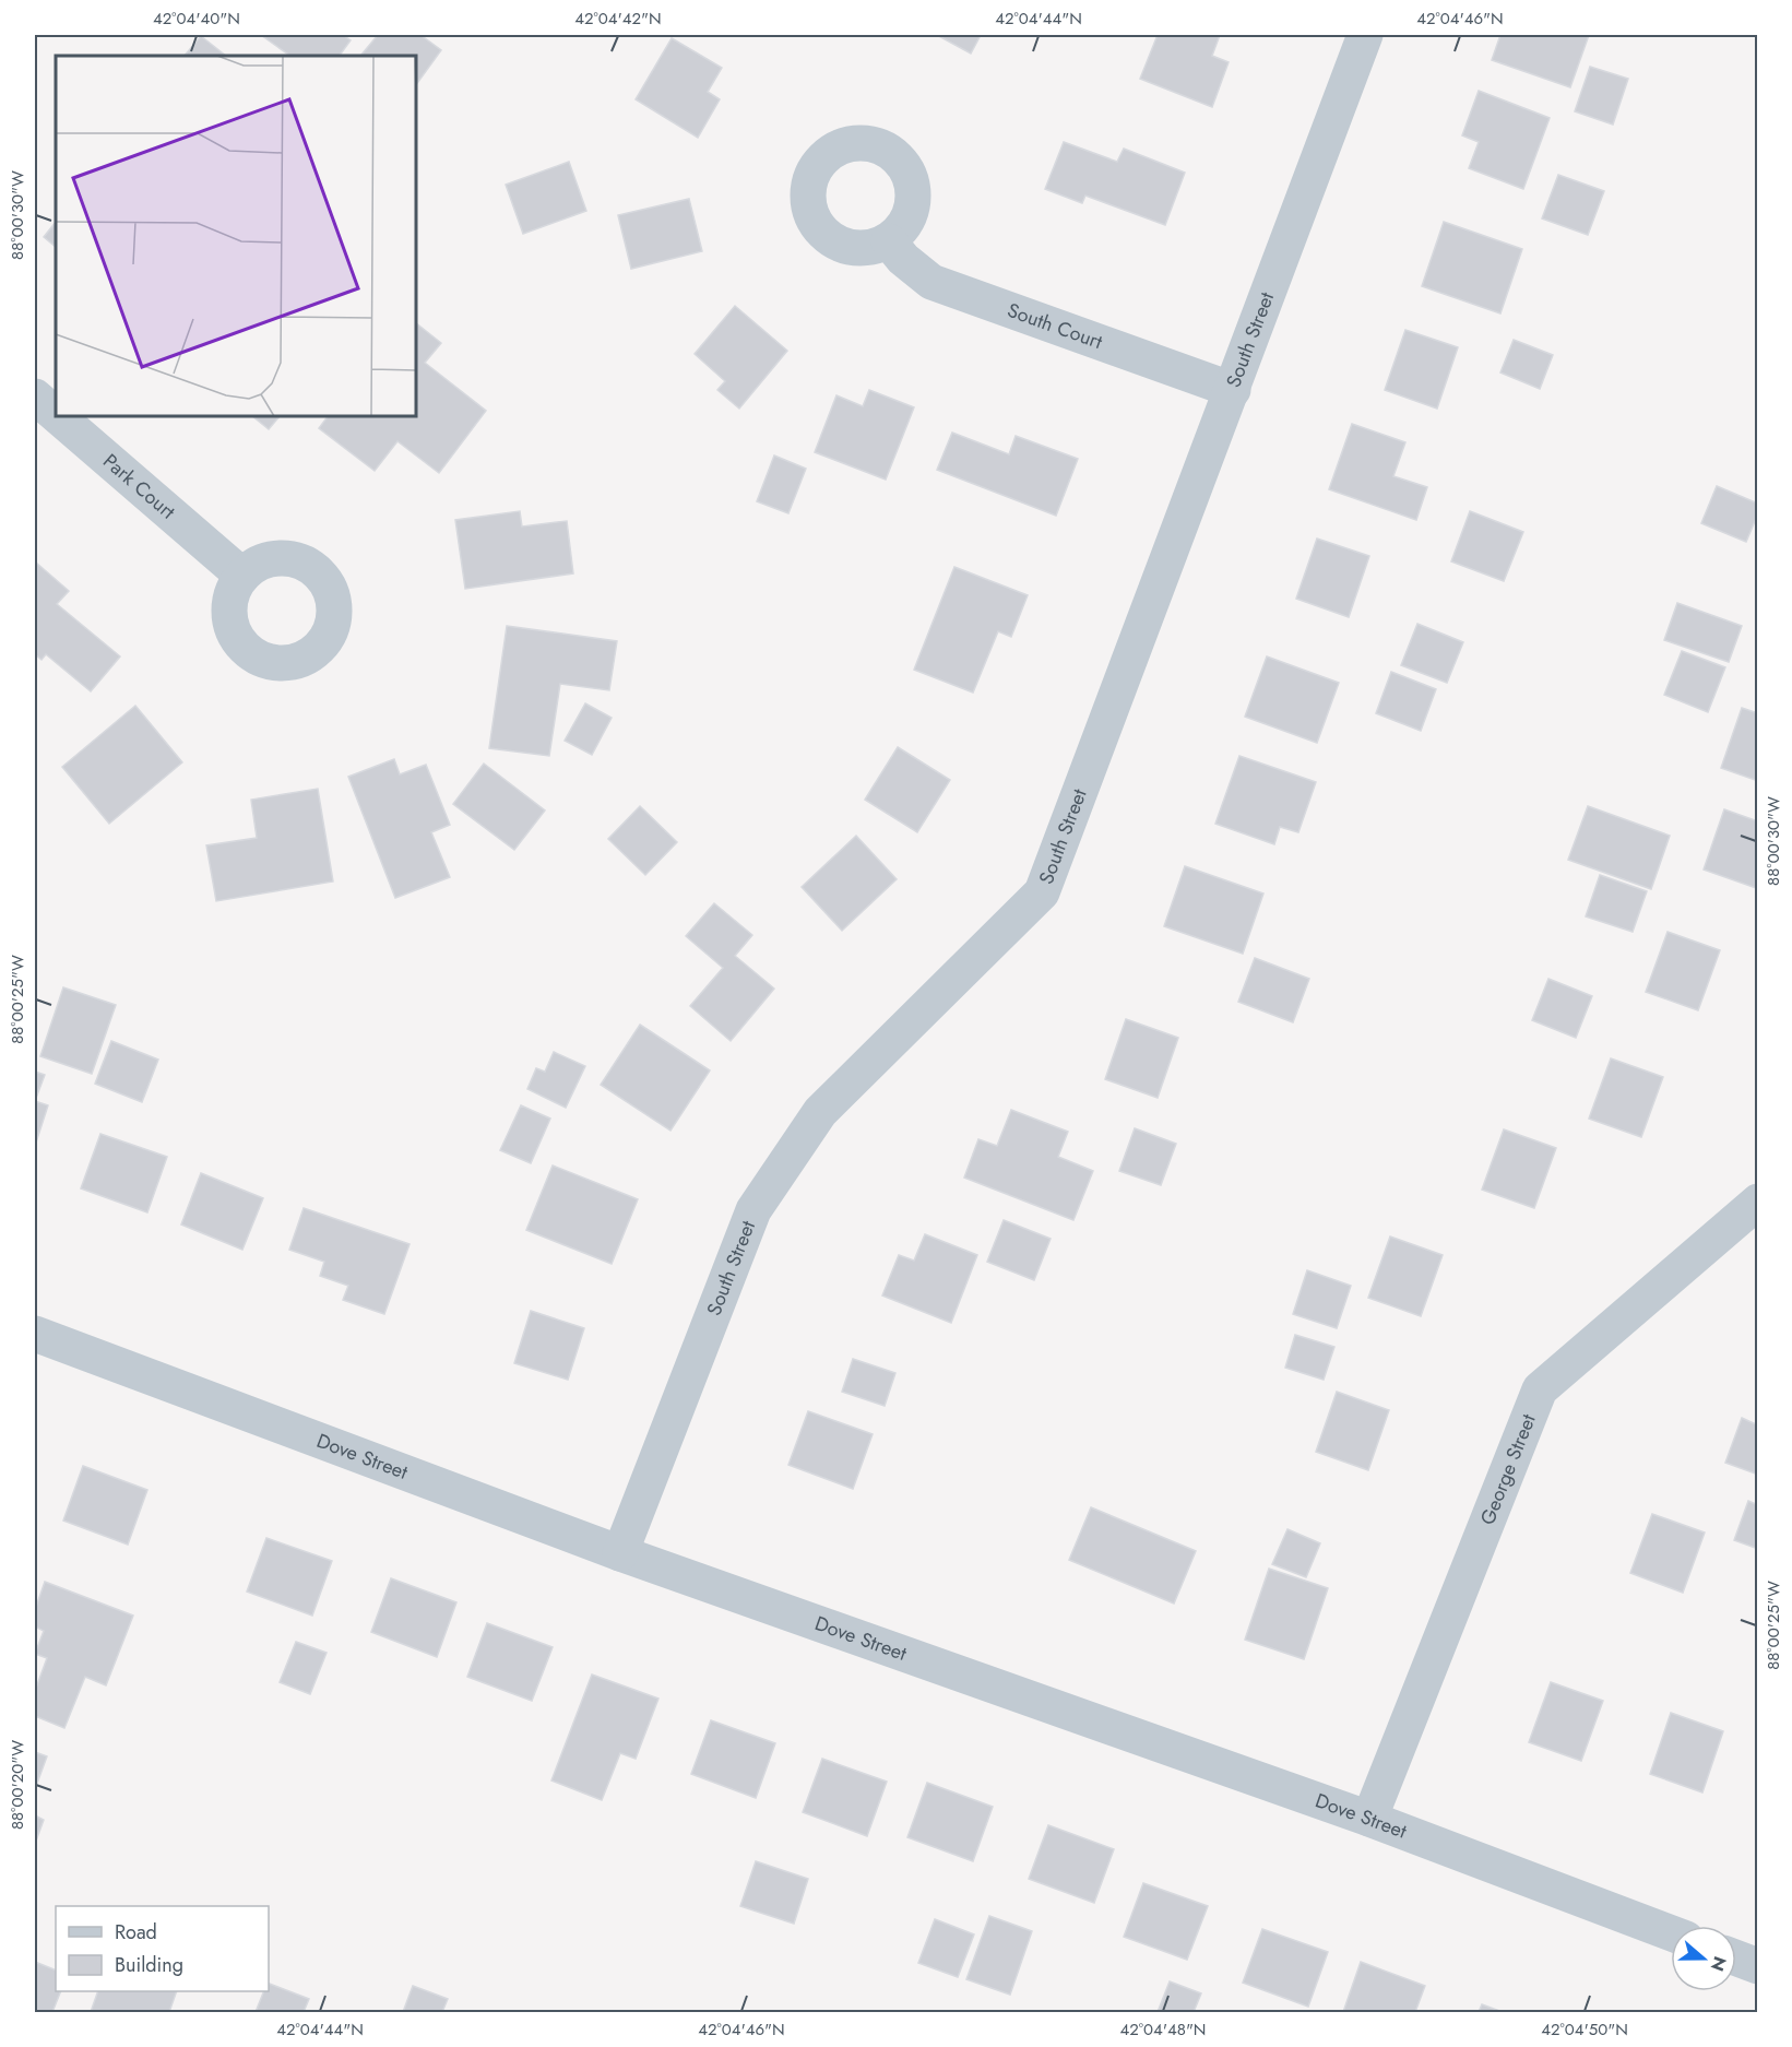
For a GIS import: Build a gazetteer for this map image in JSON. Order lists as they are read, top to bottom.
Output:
{
  "streets": {
    "street": [
      "South Court",
      "South Street",
      "Park Court",
      "Dove Street",
      "George Street"
    ]
  },
  "crossings": [
    ["South Court", "South Street"],
    ["South Street", "Dove Street"],
    ["Dove Street", "George Street"]
  ],
  "legend": ["Road", "Building"],
  "north": "right",
  "coordinates": [
    "42°04'40\"N",
    "42°04'42\"N",
    "42°04'44\"N",
    "42°04'46\"N",
    "88°00'30\"W",
    "88°00'25\"W",
    "88°00'20\"W",
    "42°04'48\"N",
    "42°04'50\"N"
  ]
}
